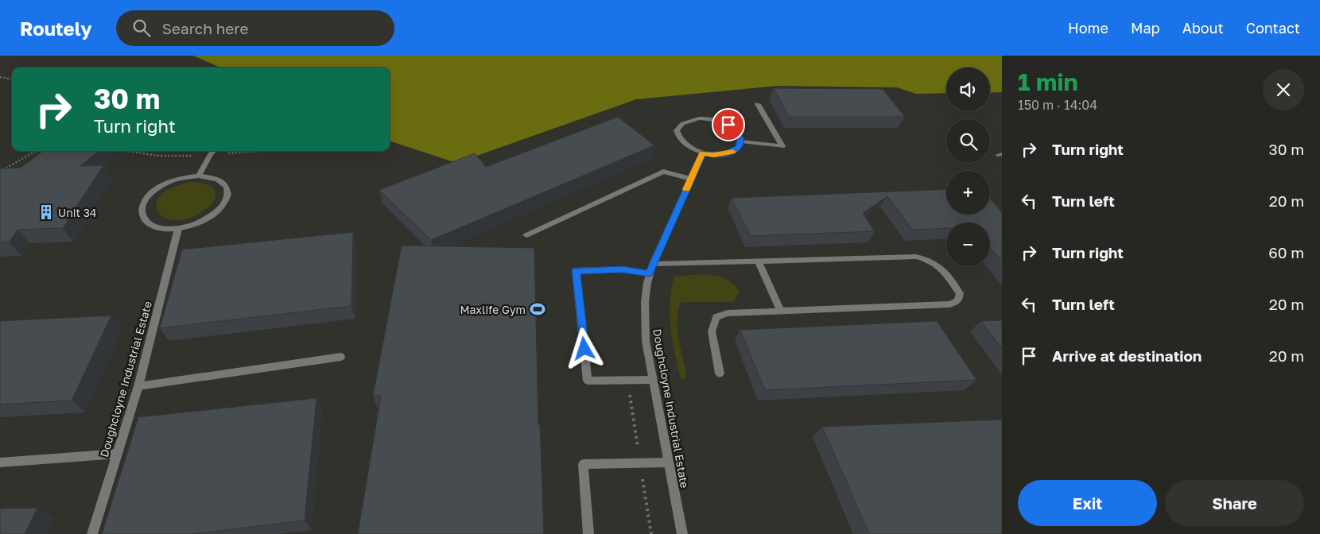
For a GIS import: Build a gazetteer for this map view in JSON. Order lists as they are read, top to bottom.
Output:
{
  "streets": {
    "street": ["Doughcloyne Industrial Estate"]
  },
  "places": {
    "building": ["Unit 34"],
    "sports": ["Maxlife Gym"]
  },
  "page": {
    "header": "Routely",
    "search": "Search here",
    "nav": [
      "Home",
      "Map",
      "About",
      "Contact"
    ],
    "heading": ["1 min", "150 m · 14:04"],
    "map_buttons": ["+", "−"],
    "turn": ["30 m", "Turn right"],
    "list": [
      {
        "name": "Turn right",
        "value": "30 m"
      },
      {
        "name": "Turn left",
        "value": "20 m"
      },
      {
        "name": "Turn right",
        "value": "60 m"
      },
      {
        "name": "Turn left",
        "value": "20 m"
      },
      {
        "name": "Arrive at destination",
        "value": "20 m"
      }
    ],
    "buttons": ["Exit", "Share"]
  }
}
